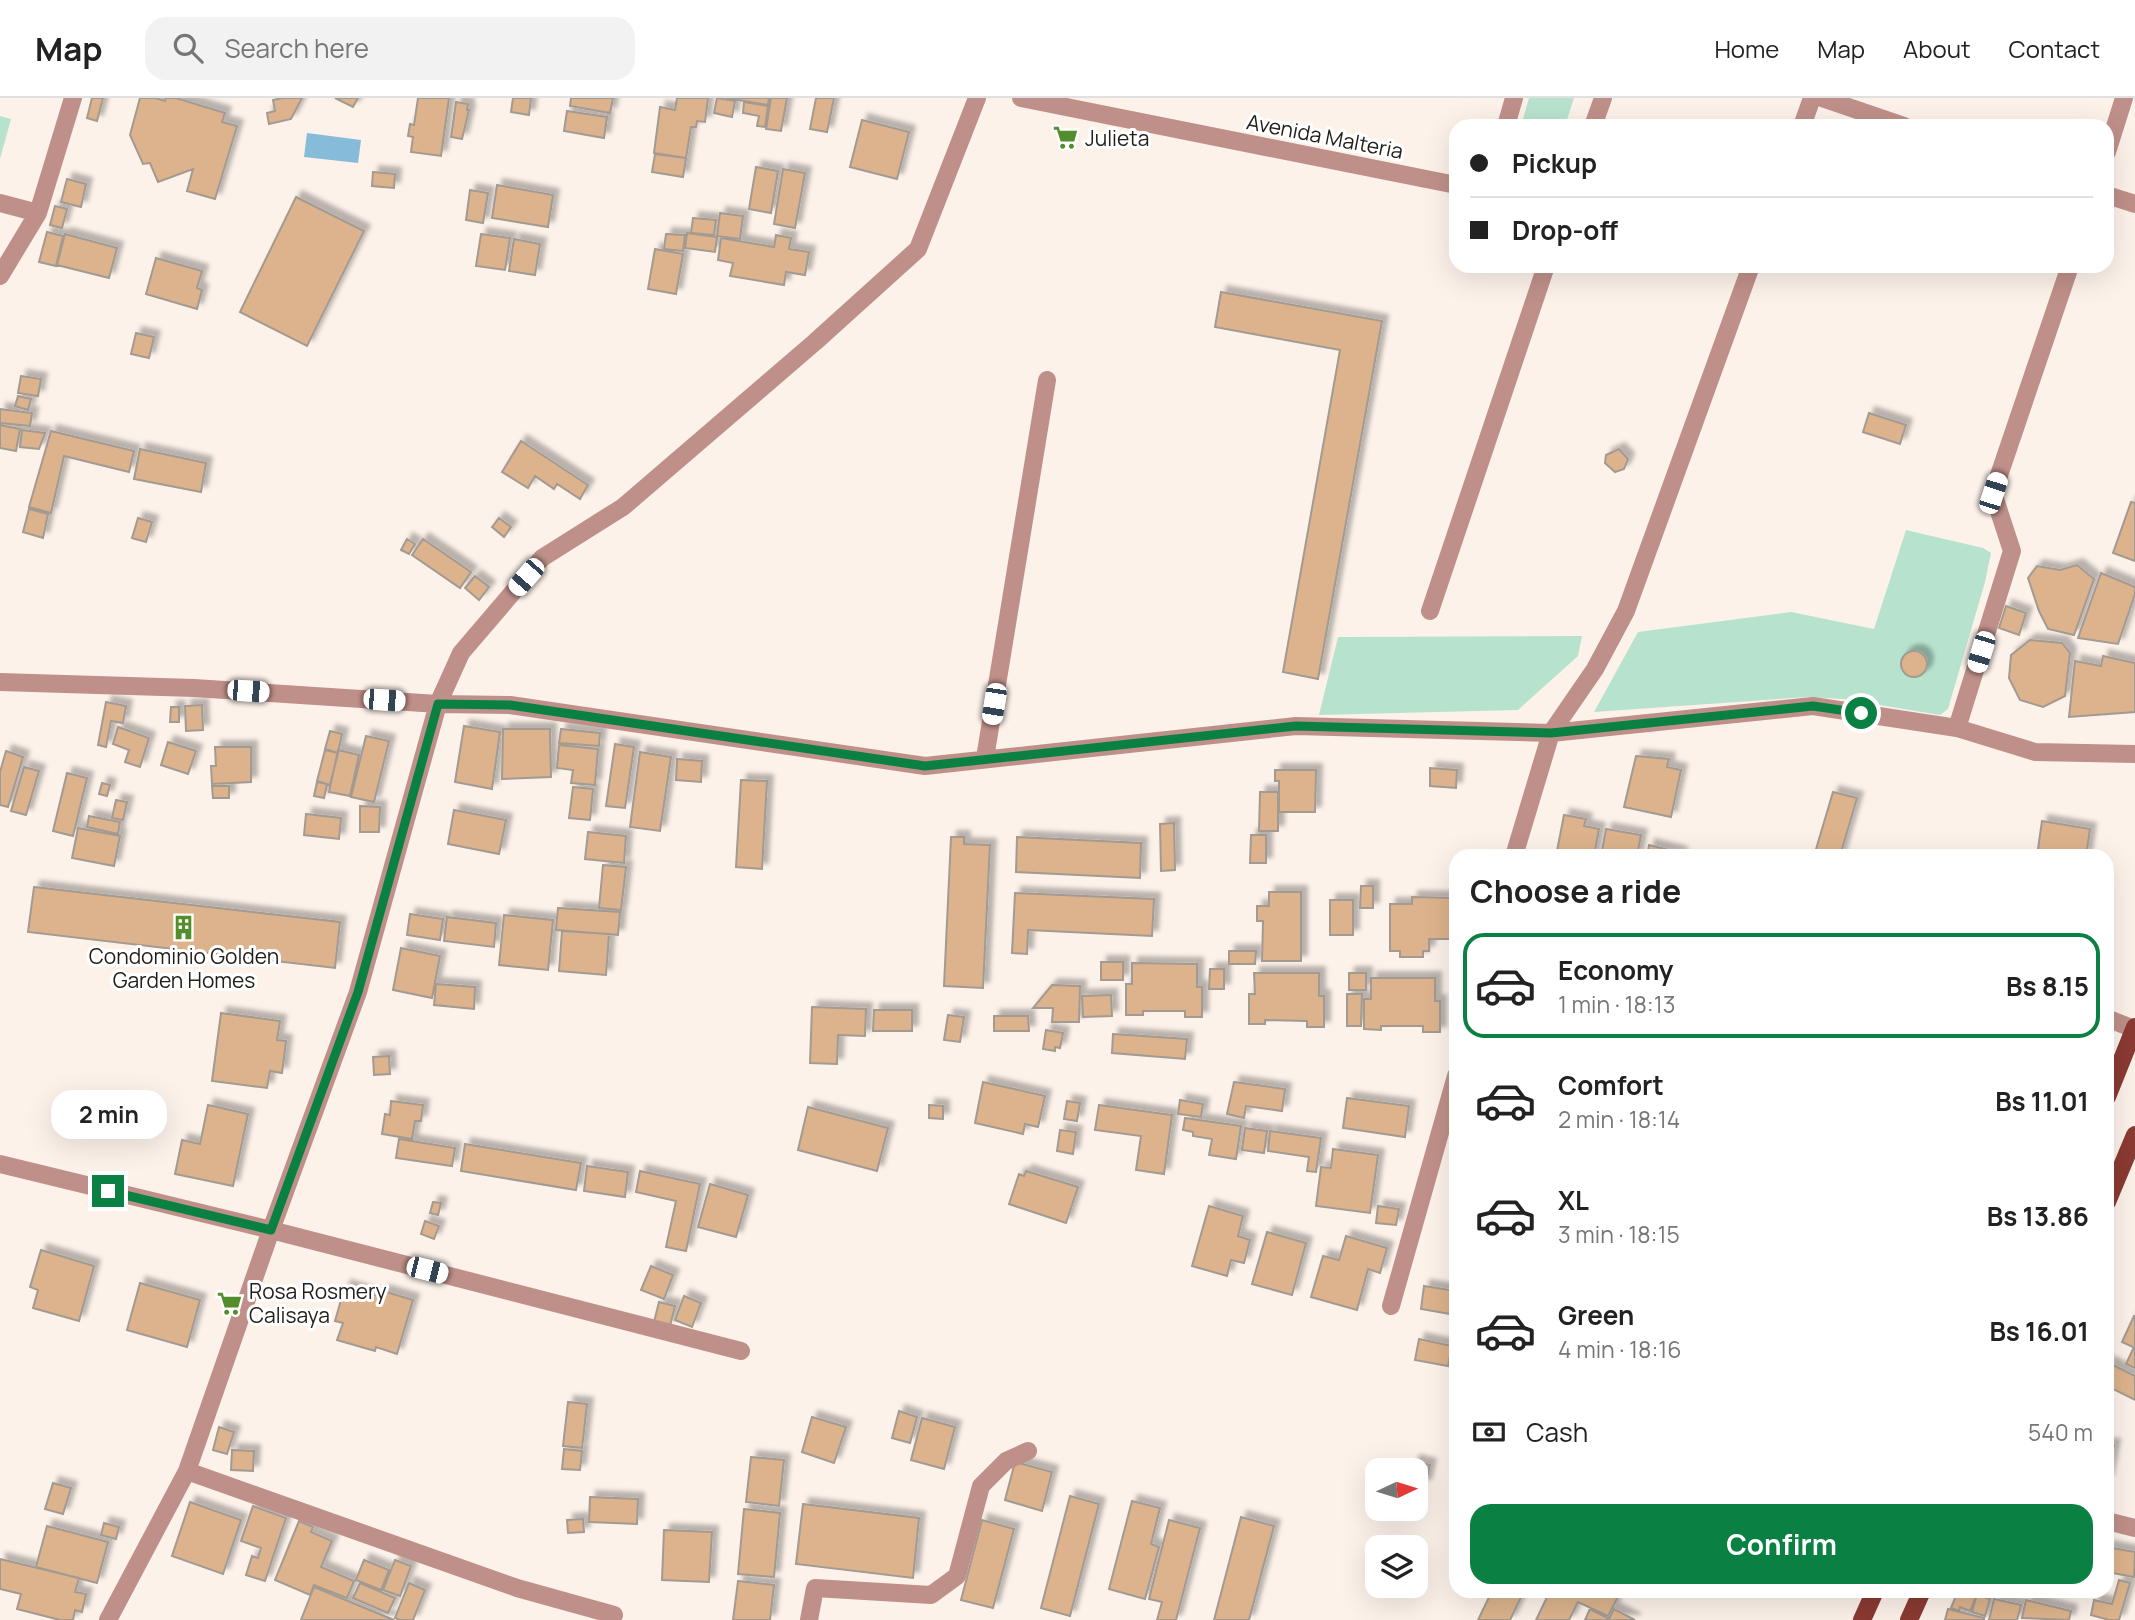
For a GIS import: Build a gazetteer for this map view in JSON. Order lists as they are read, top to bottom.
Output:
{
  "streets": {
    "street": ["Avenida Malteria"]
  },
  "places": {
    "supermarket": ["Julieta", "Rosa Rosmery Calisaya"],
    "building": ["Condominio Golden Garden Homes"]
  },
  "north": "right",
  "page": {
    "header": "Map",
    "search": "Search here",
    "nav": [
      "Home",
      "Map",
      "About",
      "Contact"
    ],
    "banner": ["Pickup", "Drop-off"],
    "heading": "Choose a ride",
    "list": [
      {
        "name": "Economy",
        "note": "1 min · 18:13",
        "value": "Bs 8.15"
      },
      {
        "name": "Comfort",
        "note": "2 min · 18:14",
        "value": "Bs 11.01"
      },
      {
        "name": "XL",
        "note": "3 min · 18:15",
        "value": "Bs 13.86"
      },
      {
        "name": "Green",
        "note": "4 min · 18:16",
        "value": "Bs 16.01"
      }
    ],
    "bubble": "2 min",
    "pay": ["Cash", "540 m"],
    "buttons": "Confirm"
  }
}
